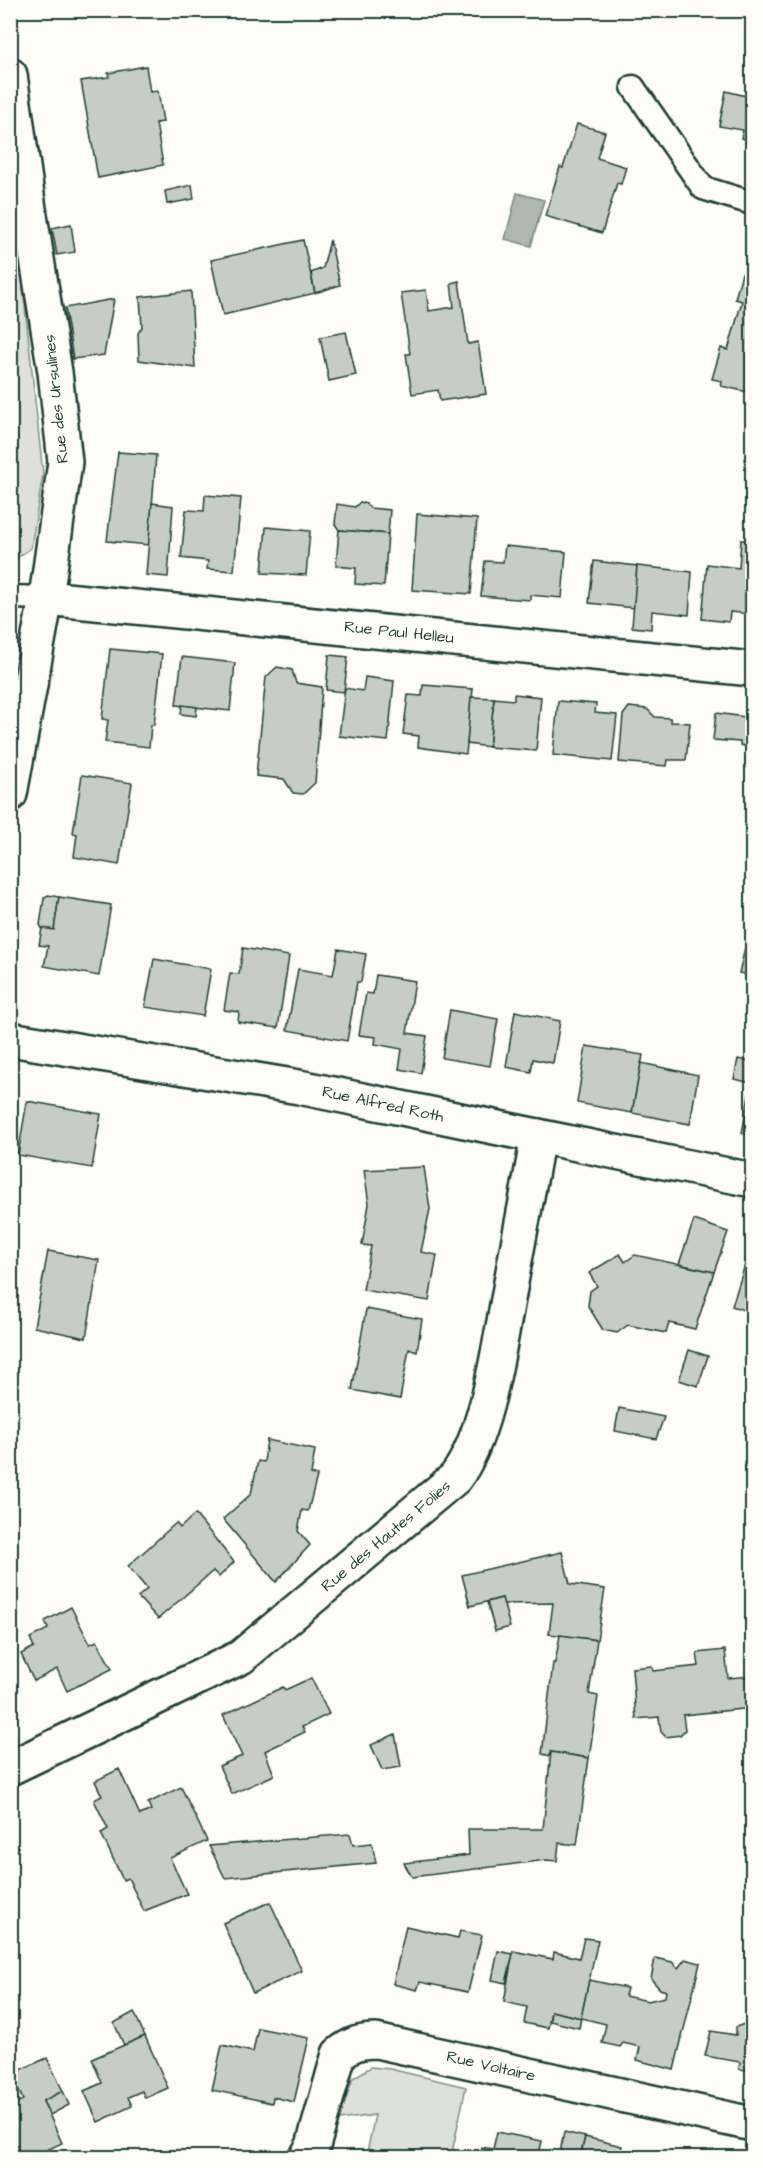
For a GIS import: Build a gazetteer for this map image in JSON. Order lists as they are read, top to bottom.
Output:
{
  "streets": {
    "street": [
      "Rue des Ursulines",
      "Rue Paul Helleu",
      "Rue Alfred Roth",
      "Rue des Hautes Folies",
      "Rue Voltaire"
    ]
  },
  "crossings": [
    ["Rue des Ursulines", "Rue Paul Helleu"],
    ["Rue Alfred Roth", "Rue des Hautes Folies"]
  ]
}
